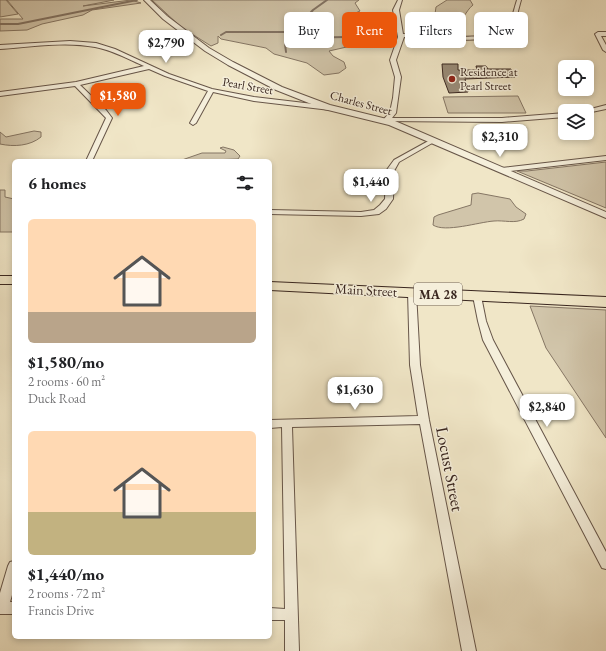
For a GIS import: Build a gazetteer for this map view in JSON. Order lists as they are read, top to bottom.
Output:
{
  "streets": {
    "main road": ["Main Street", "MA 28"],
    "street": ["Pearl Street", "Charles Street", "Locust Street"]
  },
  "crossings": [
    ["Pearl Street", "Charles Street"],
    ["Main Street", "Locust Street"]
  ],
  "places": ["Residence at Pearl Street"],
  "page": {
    "chip": [
      "Buy",
      "Rent",
      "Filters",
      "New"
    ],
    "price": [
      "$2,790",
      "$1,580",
      "$2,310",
      "$1,440",
      "$1,630",
      "$2,840"
    ],
    "heading": "6 homes",
    "list": [
      {
        "name": "$1,580/mo",
        "note": "2 rooms · 60 m² · Duck Road"
      },
      {
        "name": "$1,440/mo",
        "note": "2 rooms · 72 m² · Francis Drive"
      }
    ]
  }
}
